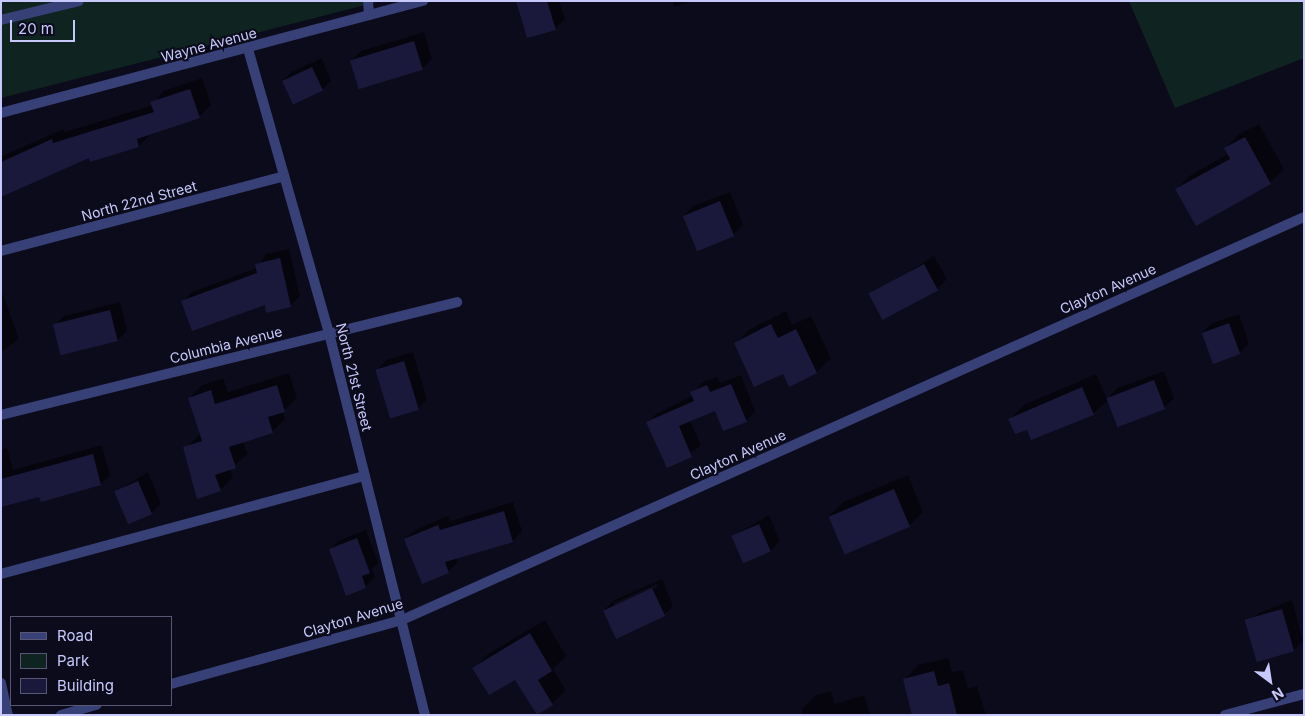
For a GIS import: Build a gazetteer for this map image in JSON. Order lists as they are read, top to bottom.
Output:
{
  "streets": {
    "street": [
      "Wayne Avenue",
      "North 22nd Street",
      "Clayton Avenue",
      "Columbia Avenue",
      "North 21st Street"
    ]
  },
  "crossings": [
    ["Wayne Avenue", "North 21st Street"],
    ["North 22nd Street", "North 21st Street"],
    ["Clayton Avenue", "North 21st Street"],
    ["Columbia Avenue", "North 21st Street"]
  ],
  "legend": ["Road", "Park", "Building"],
  "scale_bar": "20 m",
  "north": "bottom right"
}
